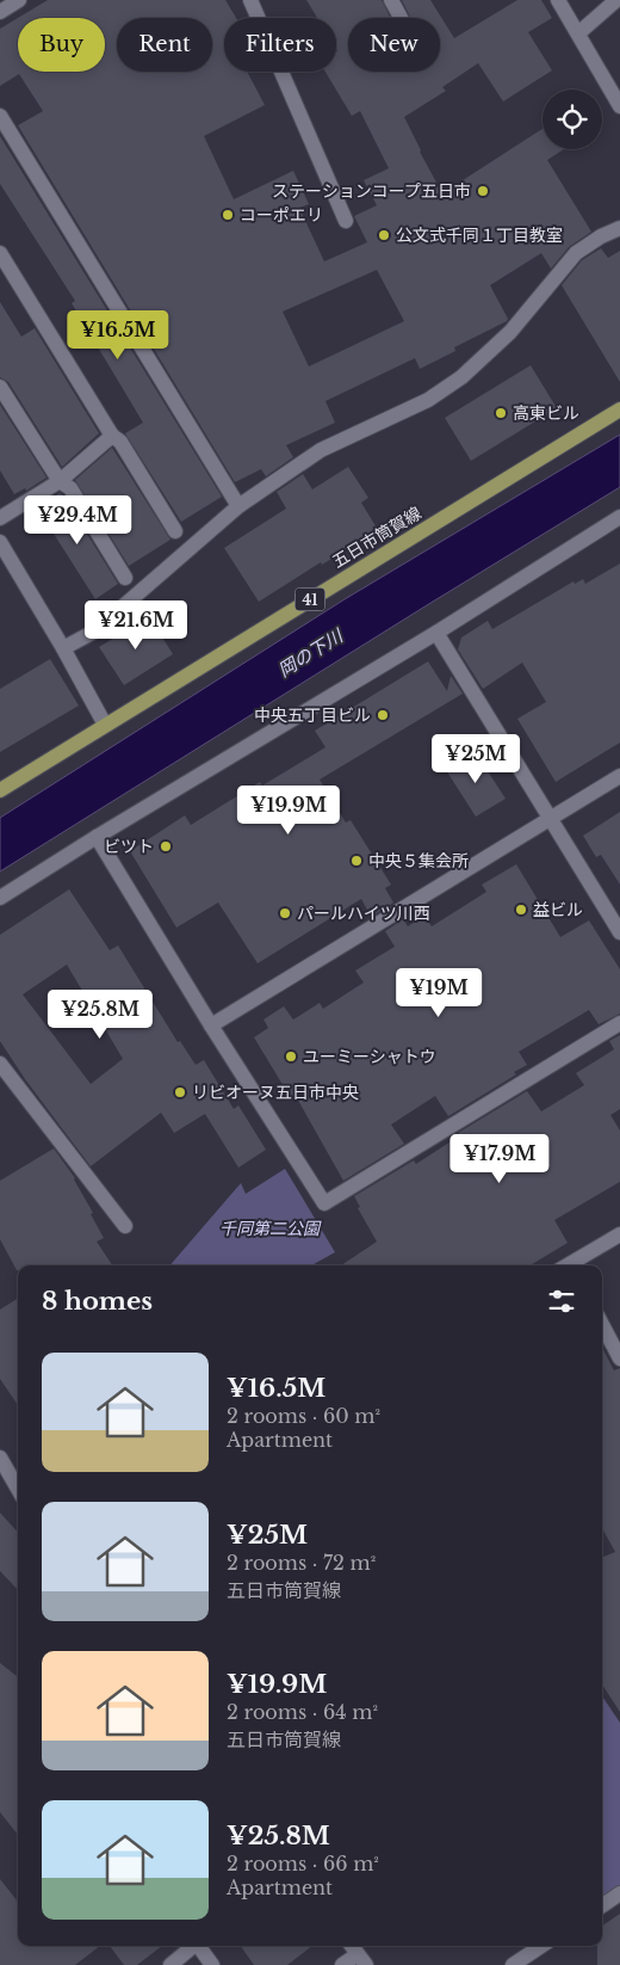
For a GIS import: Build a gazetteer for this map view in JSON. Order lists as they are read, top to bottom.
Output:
{
  "streets": {
    "main road": ["五日市筒賀線", "41"]
  },
  "water": ["岡の下川"],
  "parks": ["千同第二公園"],
  "places": [
    "ステーションコープ五日市",
    "コーポエリ",
    "公文式千同１丁目教室",
    "高東ビル",
    "中央五丁目ビル",
    "ビツト",
    "中央５集会所",
    "益ビル",
    "パールハイツ川西",
    "ユーミーシャトウ",
    "リビオーヌ五日市中央"
  ],
  "page": {
    "chip": [
      "Buy",
      "Rent",
      "Filters",
      "New"
    ],
    "price": [
      "¥16.5M",
      "¥29.4M",
      "¥21.6M",
      "¥25M",
      "¥19.9M",
      "¥19M",
      "¥25.8M",
      "¥17.9M"
    ],
    "heading": "8 homes",
    "list": [
      {
        "name": "¥16.5M",
        "note": "2 rooms · 60 m² · Apartment"
      },
      {
        "name": "¥25M",
        "note": "2 rooms · 72 m² · 五日市筒賀線"
      },
      {
        "name": "¥19.9M",
        "note": "2 rooms · 64 m² · 五日市筒賀線"
      },
      {
        "name": "¥25.8M",
        "note": "2 rooms · 66 m² · Apartment"
      }
    ]
  }
}
